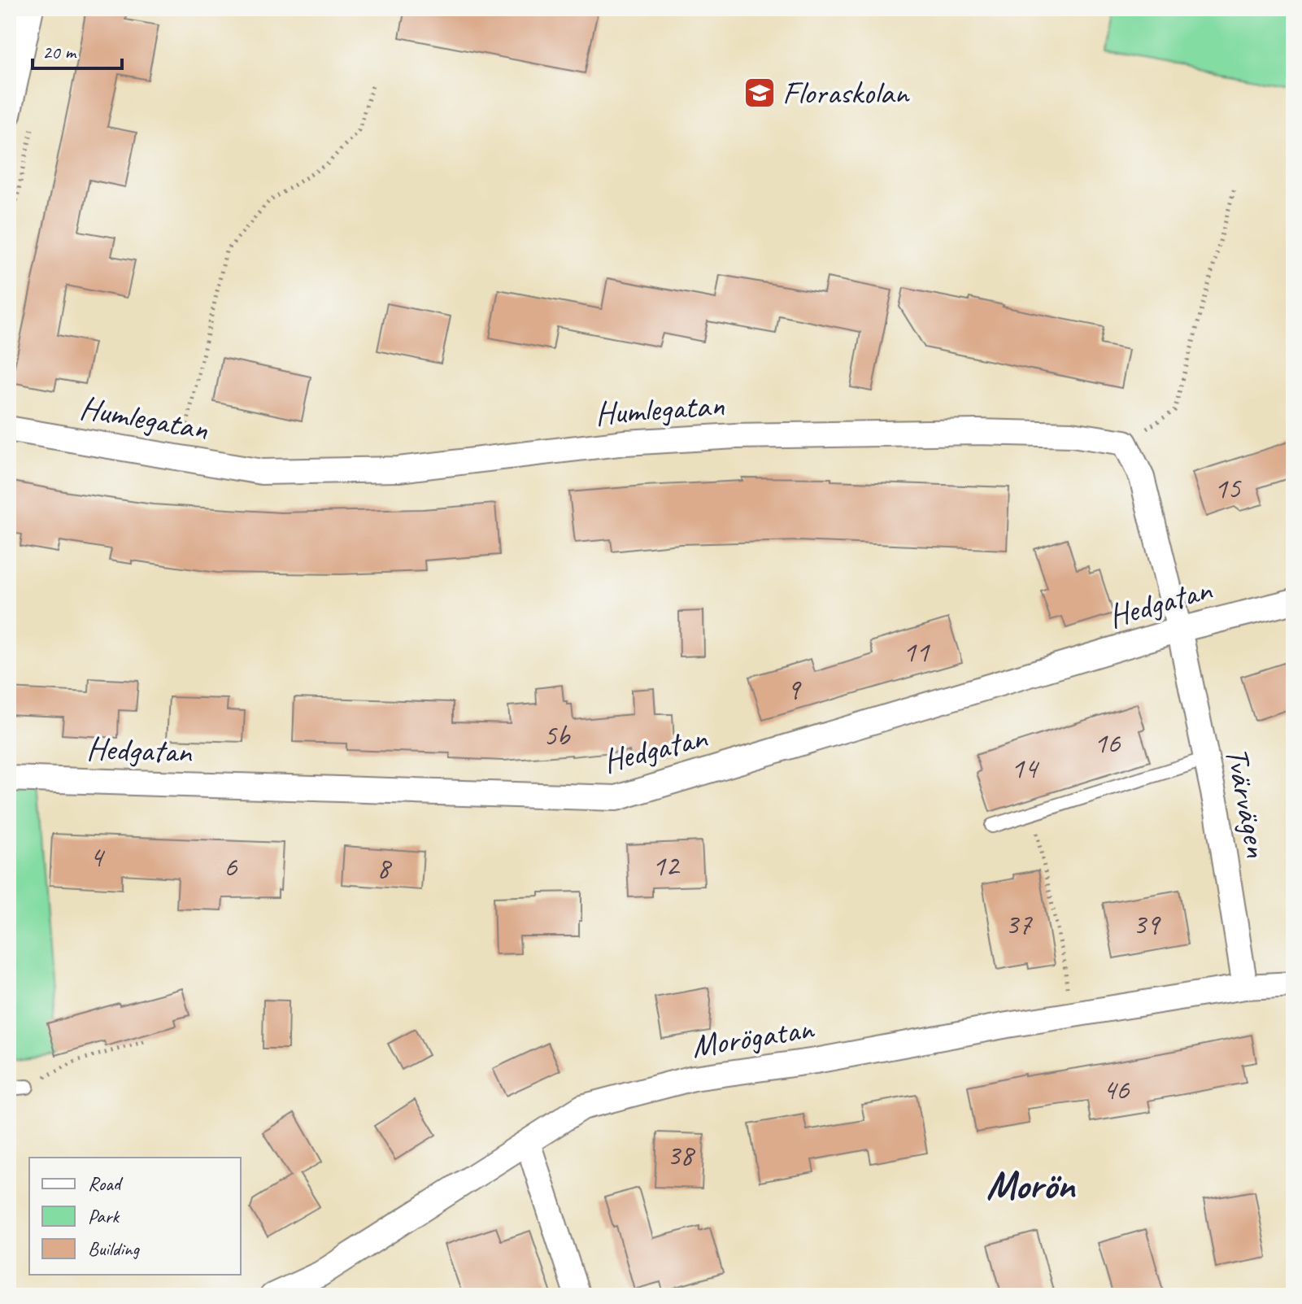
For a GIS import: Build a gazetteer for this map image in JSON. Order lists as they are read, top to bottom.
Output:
{
  "streets": {
    "street": [
      "Humlegatan",
      "Hedgatan",
      "Tvärvägen",
      "Morögatan"
    ]
  },
  "crossings": [
    ["Hedgatan", "Tvärvägen"],
    ["Tvärvägen", "Morögatan"]
  ],
  "districts": ["Morön"],
  "places": {
    "school or university": ["Floraskolan"]
  },
  "house_numbers": [
    "15",
    "11",
    "9",
    "5b",
    "16",
    "14",
    "4",
    "12",
    "6",
    "8",
    "37",
    "39",
    "46",
    "38"
  ],
  "legend": ["Road", "Park", "Building"],
  "scale_bar": "20 m"
}
